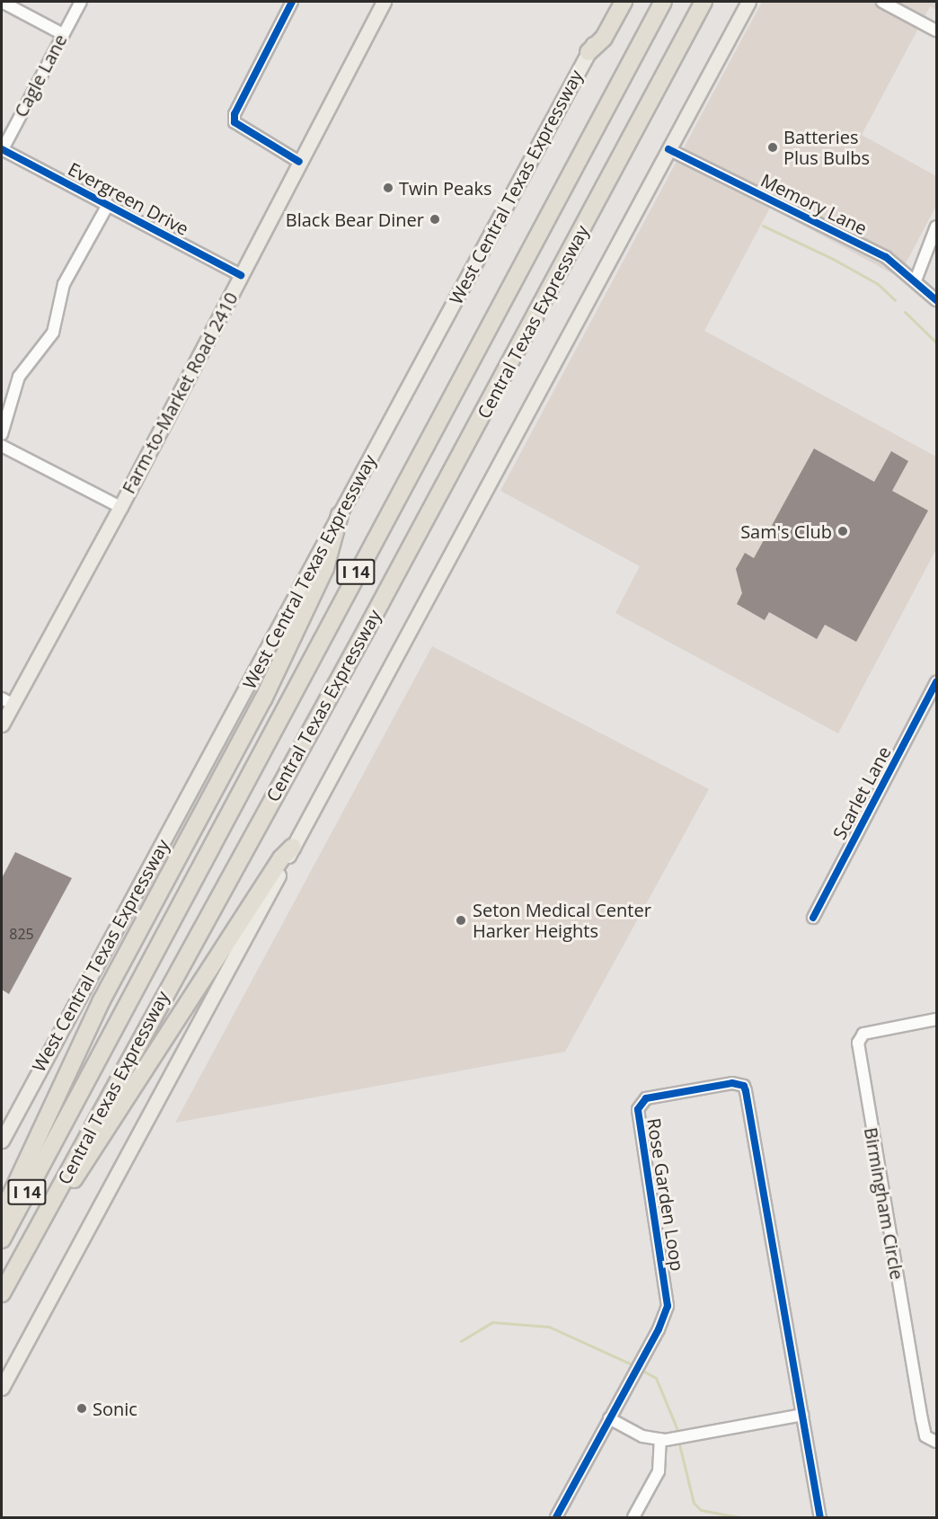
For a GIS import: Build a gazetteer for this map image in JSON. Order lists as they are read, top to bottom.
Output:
{
  "streets": {
    "highway": ["Central Texas Expressway", "I 14"],
    "main road": ["West Central Texas Expressway", "Farm-to-Market Road 2410"],
    "street": [
      "Cagle Lane",
      "Evergreen Drive",
      "Memory Lane",
      "Scarlet Lane",
      "Rose Garden Loop",
      "Birmingham Circle"
    ]
  },
  "crossings": [
    ["Cagle Lane", "Evergreen Drive"],
    ["Evergreen Drive", "Farm-to-Market Road 2410"]
  ],
  "places": [
    "Batteries Plus Bulbs",
    "Twin Peaks",
    "Black Bear Diner",
    "Sam's Club",
    "Seton Medical Center Harker Heights",
    "Sonic"
  ],
  "house_numbers": ["825"]
}
